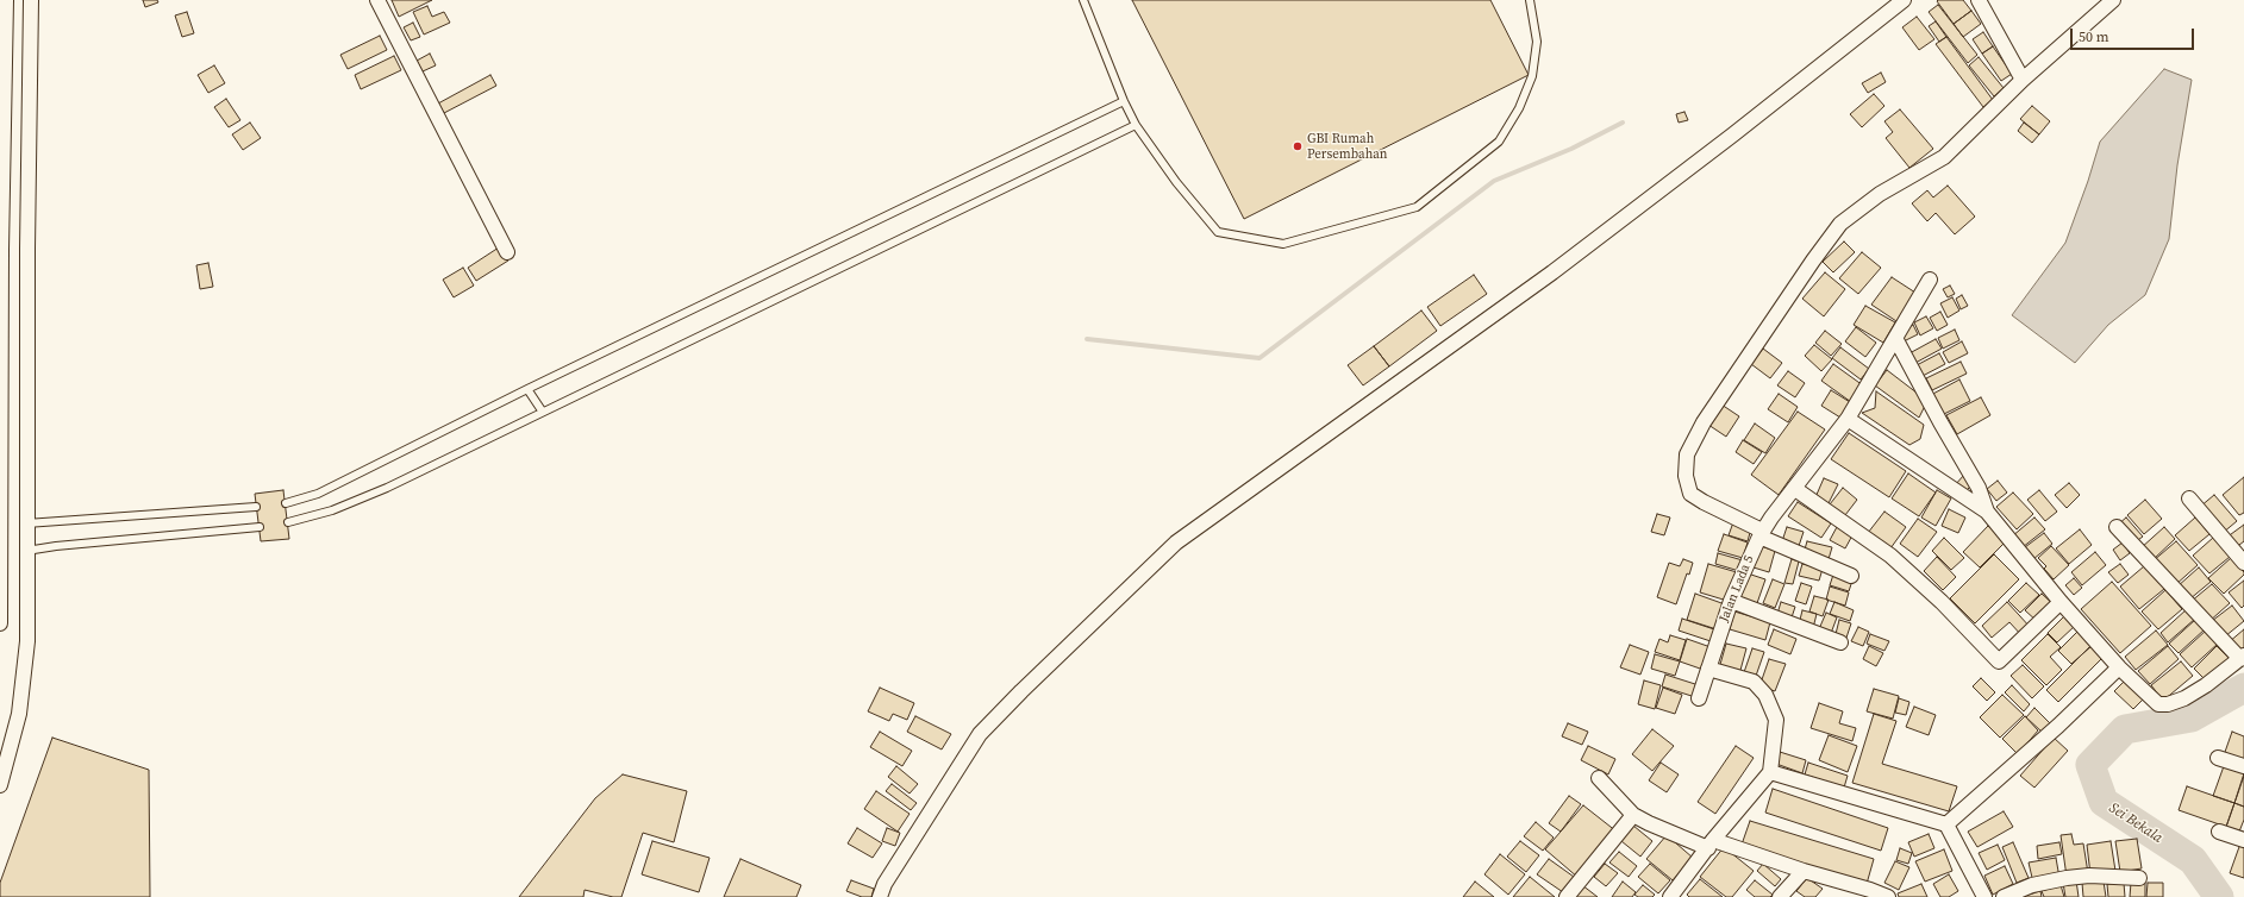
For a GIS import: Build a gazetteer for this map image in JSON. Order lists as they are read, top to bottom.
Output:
{
  "streets": {
    "street": ["Jalan Lada 5"]
  },
  "water": ["Sei Bekala"],
  "places": ["GBI Rumah Persembahan"],
  "scale_bar": "50 m"
}
